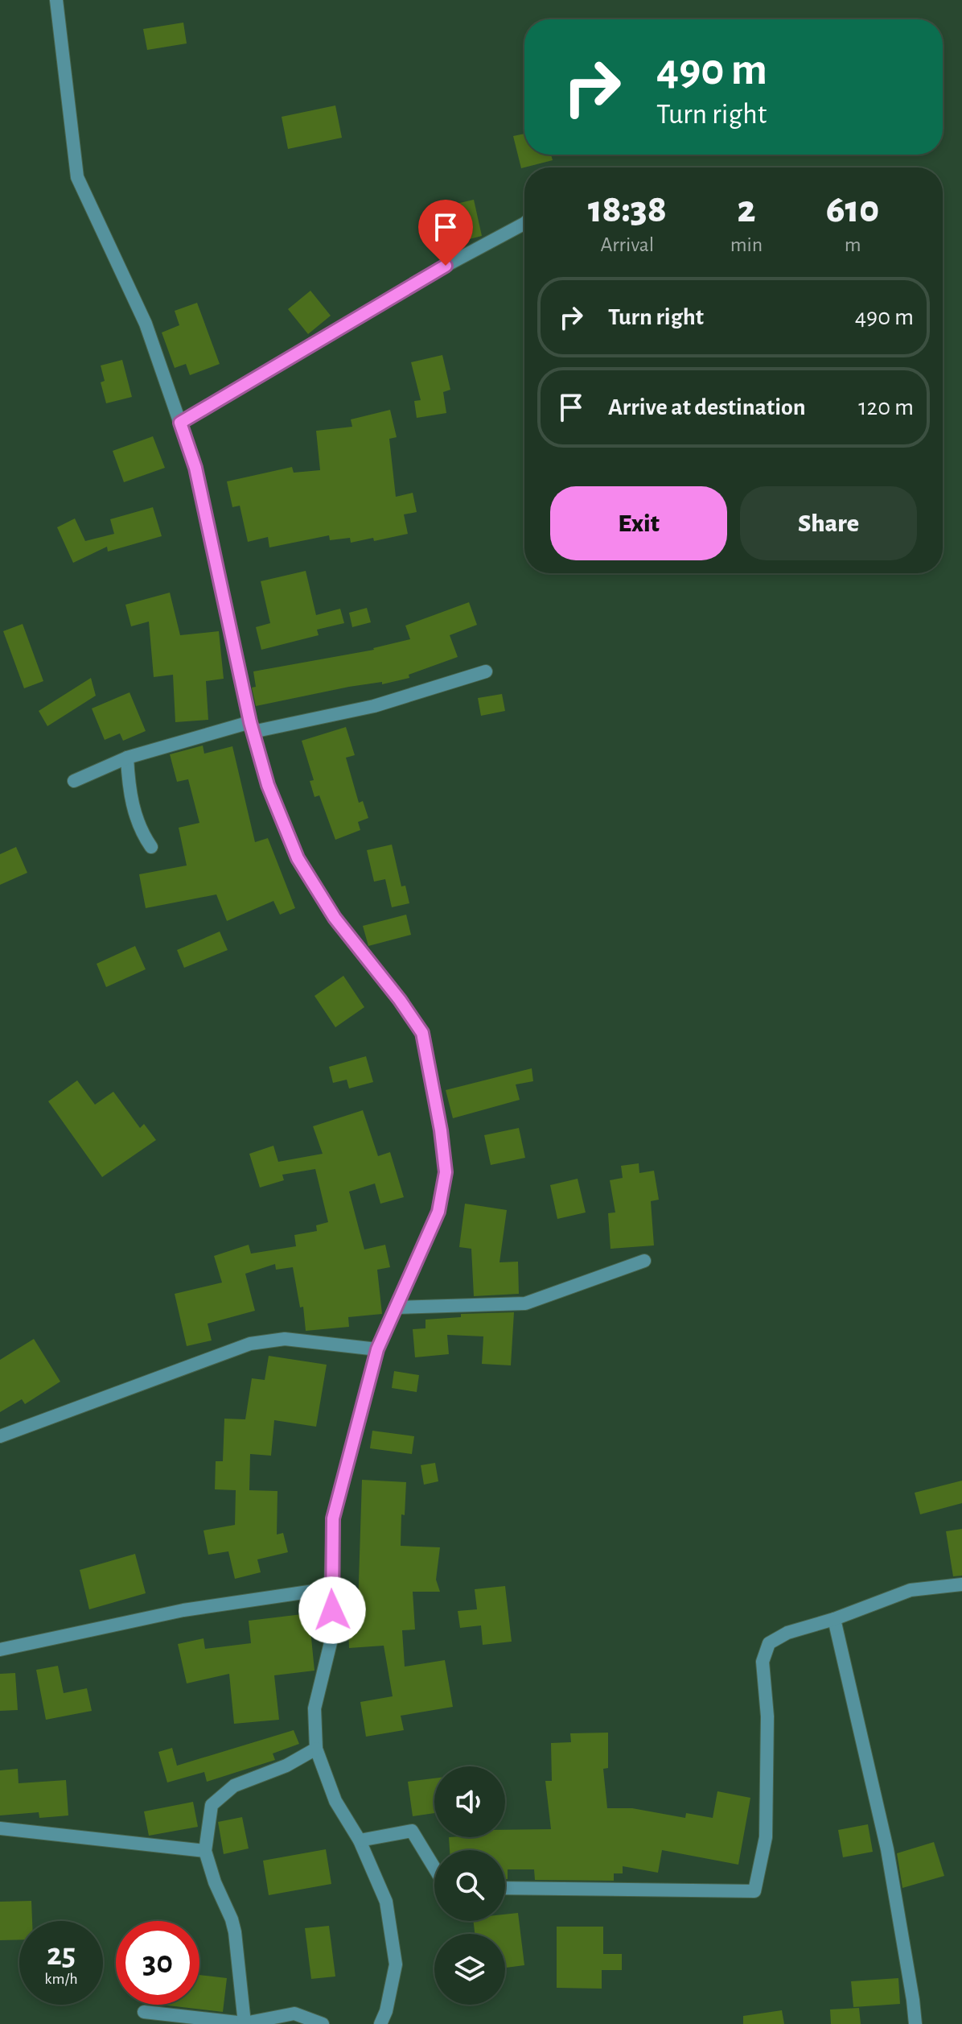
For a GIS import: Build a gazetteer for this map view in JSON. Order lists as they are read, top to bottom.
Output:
{
  "page": {
    "turn": ["490 m", "Turn right"],
    "eta": [
      "18:38",
      "Arrival",
      "2",
      "min",
      "610",
      "m"
    ],
    "list": [
      {
        "name": "Turn right",
        "value": "490 m"
      },
      {
        "name": "Arrive at destination",
        "value": "120 m"
      }
    ],
    "buttons": ["Exit", "Share"],
    "speed": "25 km/h",
    "limit": "30"
  }
}
